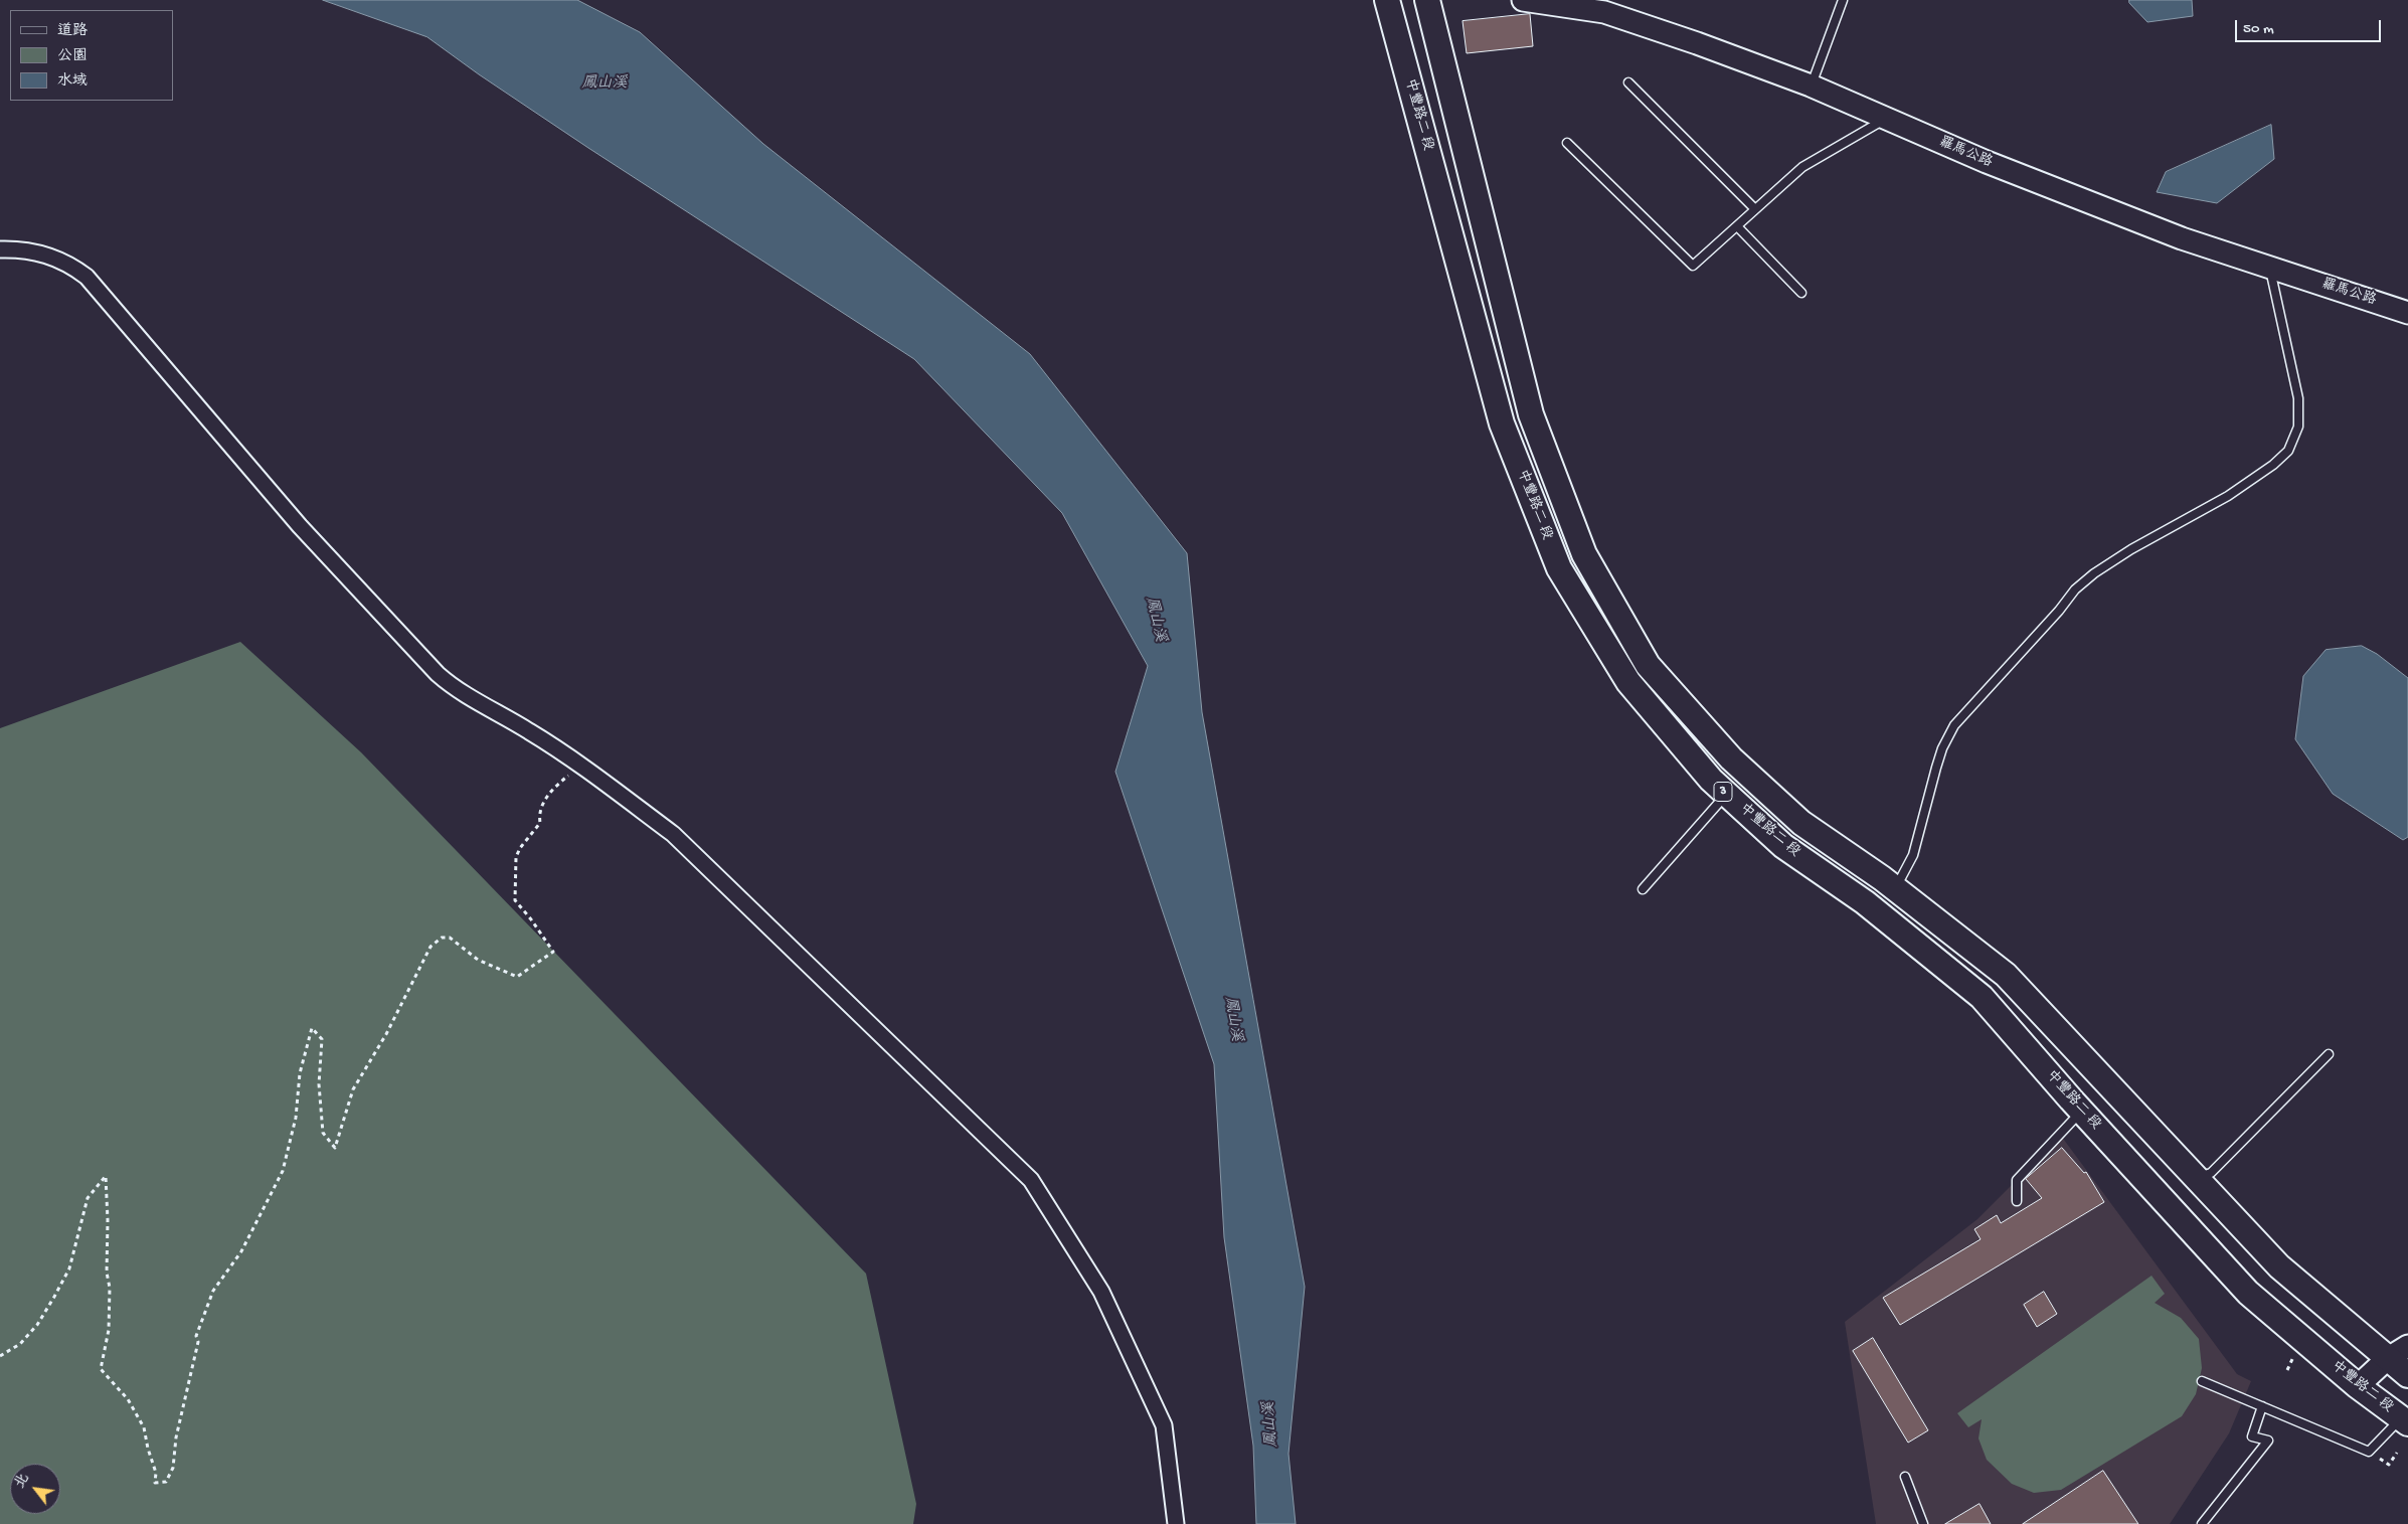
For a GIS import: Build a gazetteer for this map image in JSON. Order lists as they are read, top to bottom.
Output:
{
  "streets": {
    "main road": ["中豐路二 段", "羅馬公路", "3"]
  },
  "water": ["鳳山溪"],
  "legend": ["道路", "公園", "水域"],
  "scale_bar": "50 m",
  "north": "top left"
}
